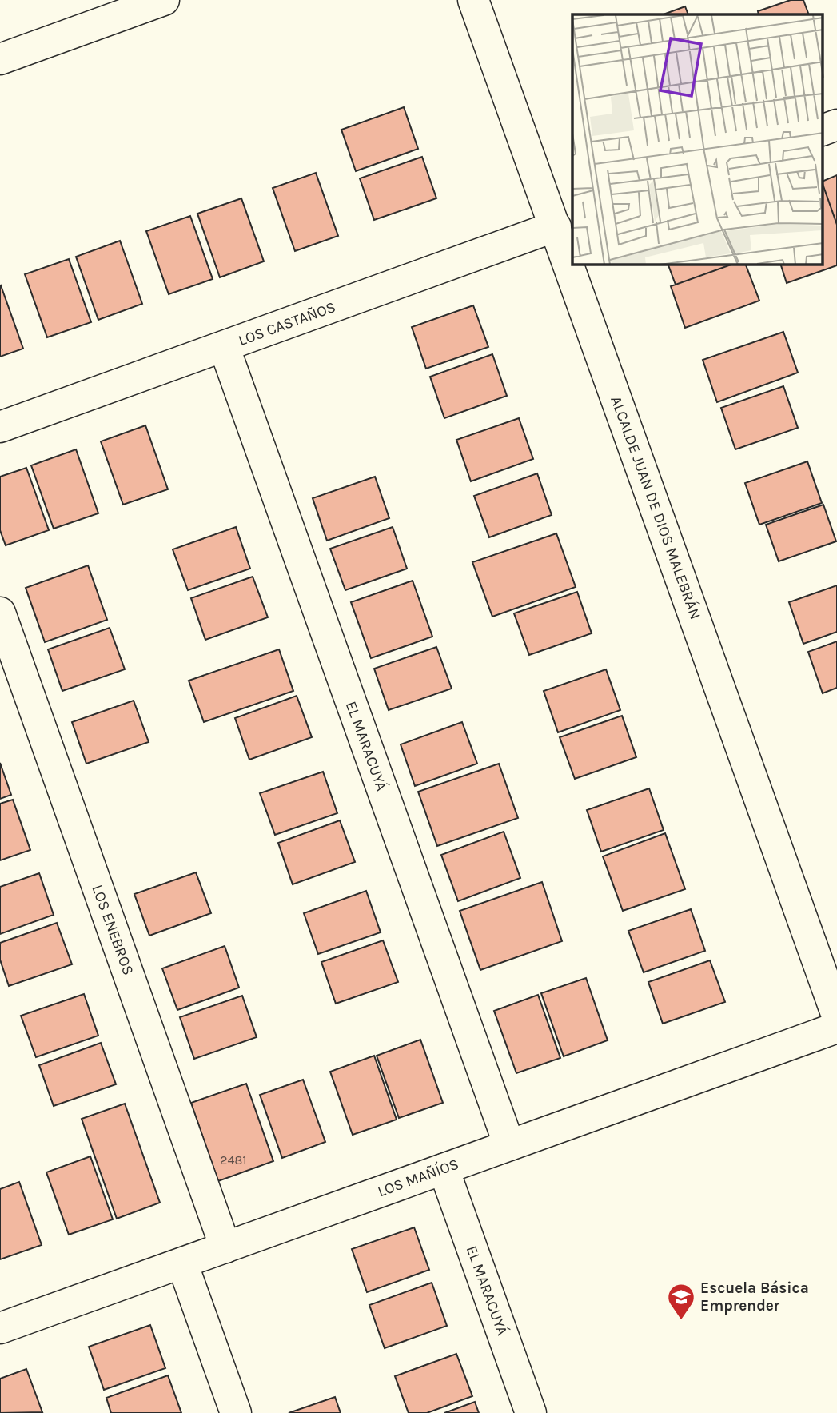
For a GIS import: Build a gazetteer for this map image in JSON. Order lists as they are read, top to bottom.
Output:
{
  "streets": {
    "street": [
      "LOS CASTAÑOS",
      "ALCALDE JUAN DE DIOS MALEBRÁN",
      "EL MARACUYÁ",
      "LOS ENEBROS",
      "LOS MAÑÍOS"
    ]
  },
  "crossings": [
    ["LOS CASTAÑOS", "ALCALDE JUAN DE DIOS MALEBRÁN"],
    ["LOS CASTAÑOS", "EL MARACUYÁ"],
    ["EL MARACUYÁ", "LOS MAÑÍOS"],
    ["LOS ENEBROS", "LOS MAÑÍOS"]
  ],
  "places": {
    "school or university": ["Escuela Básica Emprender"]
  },
  "house_numbers": ["2481"]
}
